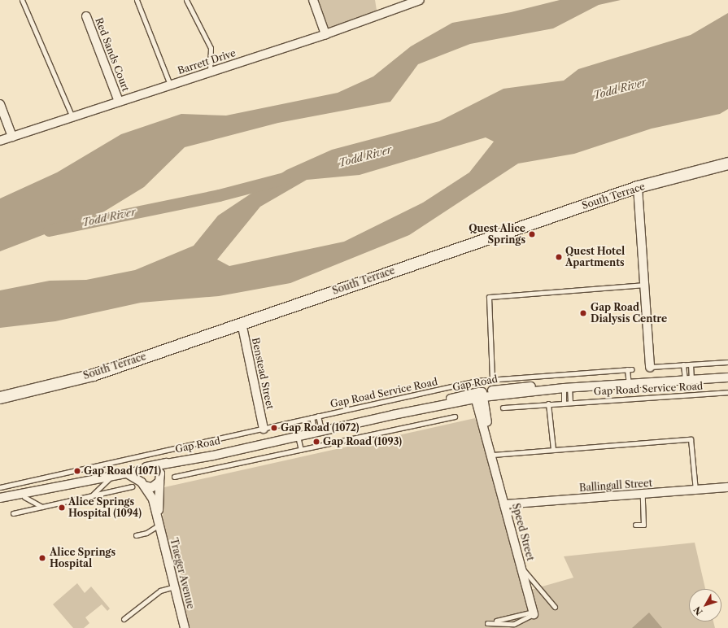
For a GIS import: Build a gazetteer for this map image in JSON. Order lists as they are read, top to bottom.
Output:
{
  "streets": {
    "street": [
      "Red Sands Court",
      "Barrett Drive",
      "South Terrace",
      "Benstead Street",
      "Gap Road",
      "Ballingall Street",
      "Speed Street",
      "Traeger Avenue"
    ],
    "lane": ["Gap Road Service Road"]
  },
  "crossings": [
    ["Red Sands Court", "Barrett Drive"],
    ["South Terrace", "Benstead Street"],
    ["Benstead Street", "Gap Road Service Road"],
    ["Gap Road", "Gap Road Service Road"],
    ["Gap Road", "Speed Street"],
    ["Gap Road", "Traeger Avenue"],
    ["Ballingall Street", "Speed Street"]
  ],
  "water": ["Todd River"],
  "places": [
    "Quest Alice Springs",
    "Quest Hotel Apartments",
    "Gap Road Dialysis Centre",
    "Gap Road (1072)",
    "Gap Road (1093)",
    "Gap Road (1071)",
    "Alice Springs Hospital (1094)",
    "Alice Springs Hospital"
  ],
  "north": "bottom left"
}
